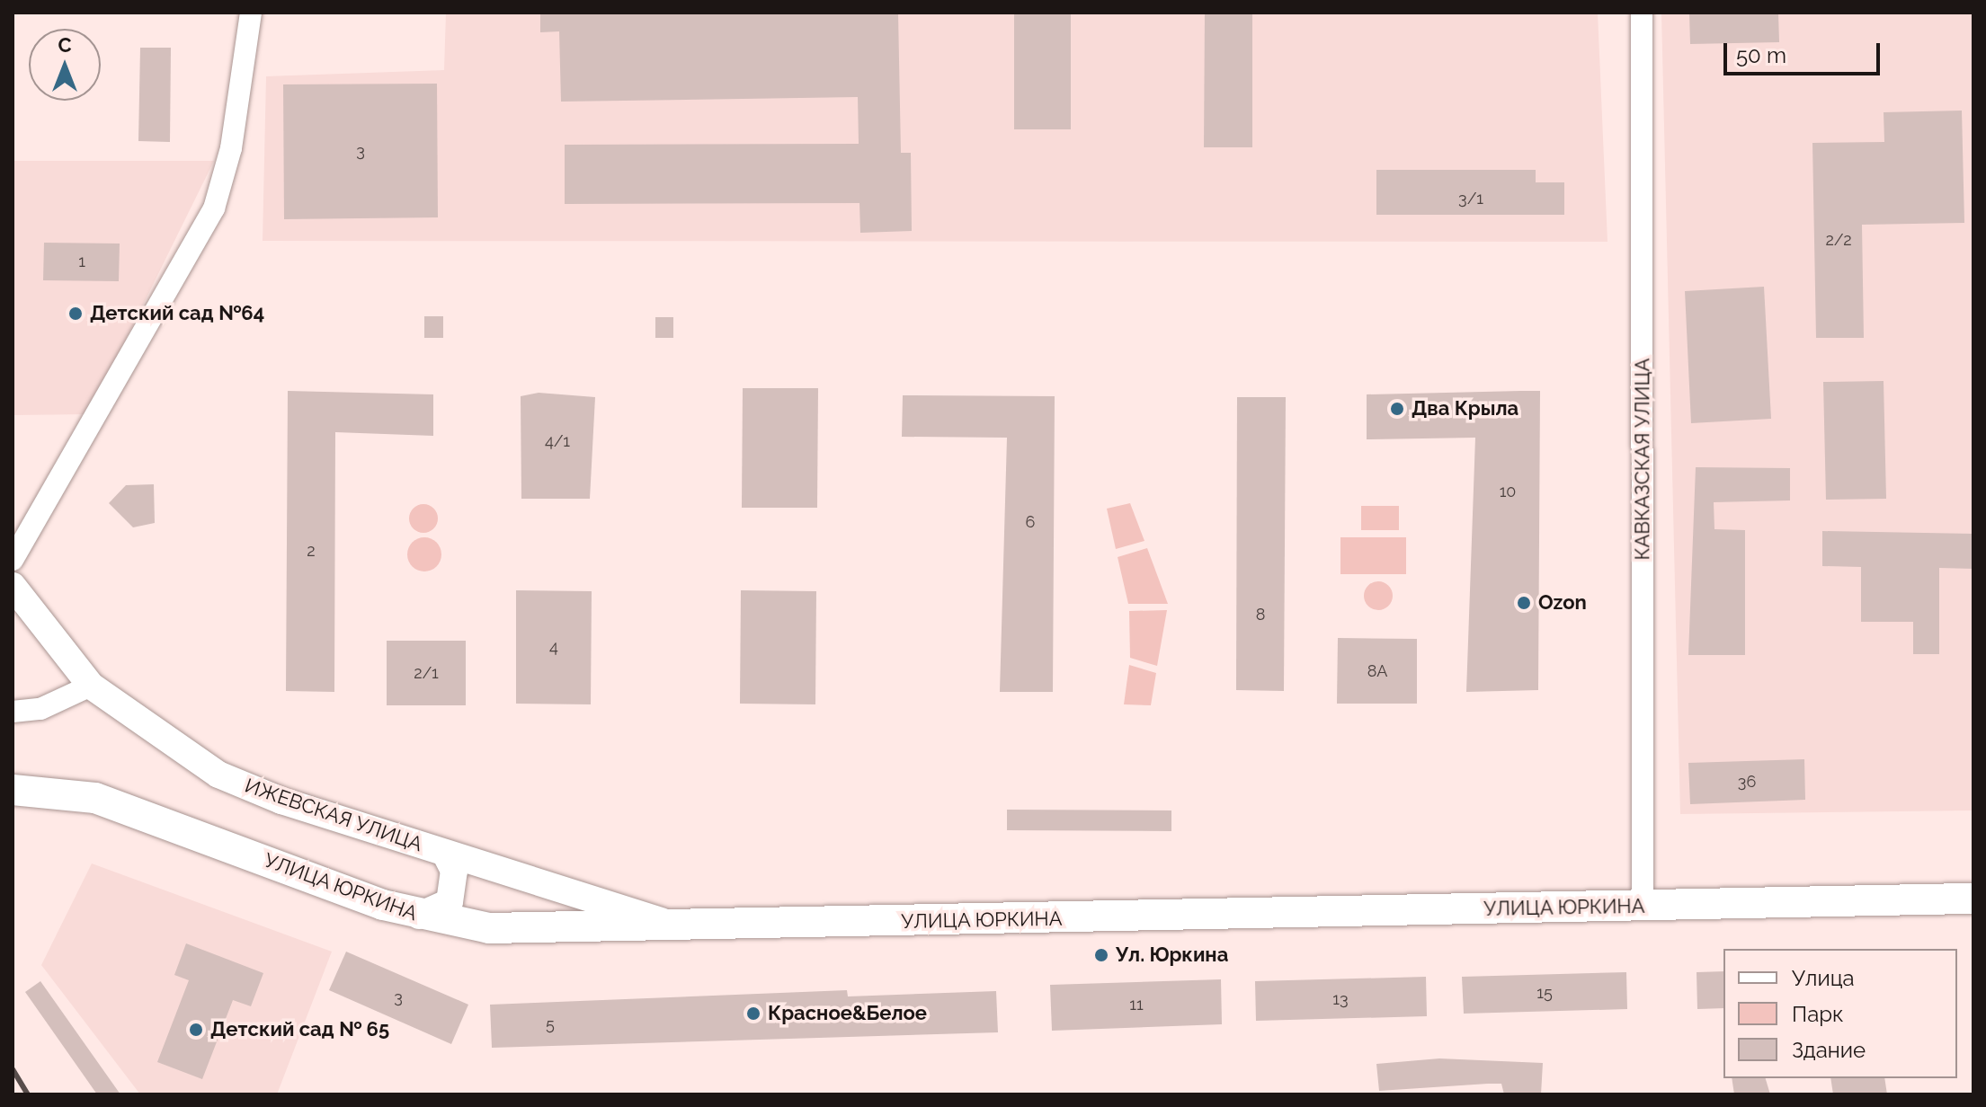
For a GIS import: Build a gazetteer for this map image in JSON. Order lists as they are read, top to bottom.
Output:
{
  "streets": {
    "main road": ["УЛИЦА ЮРКИНА"],
    "street": ["КАВКАЗСКАЯ УЛИЦА", "ИЖЕВСКАЯ УЛИЦА"]
  },
  "crossings": [
    ["КАВКАЗСКАЯ УЛИЦА", "УЛИЦА ЮРКИНА"],
    ["ИЖЕВСКАЯ УЛИЦА", "УЛИЦА ЮРКИНА"]
  ],
  "places": [
    "Детский сад №64",
    "Два Крыла",
    "Ozon",
    "Ул. Юркина",
    "Красное&Белое",
    "Детский сад № 65"
  ],
  "house_numbers": [
    "3",
    "3/1",
    "2/2",
    "1",
    "4/1",
    "10",
    "6",
    "2",
    "8",
    "4",
    "8А",
    "2/1",
    "36",
    "15",
    "3",
    "13",
    "11",
    "5"
  ],
  "legend": ["Улица", "Парк", "Здание"],
  "scale_bar": "50 m",
  "north": "top"
}
